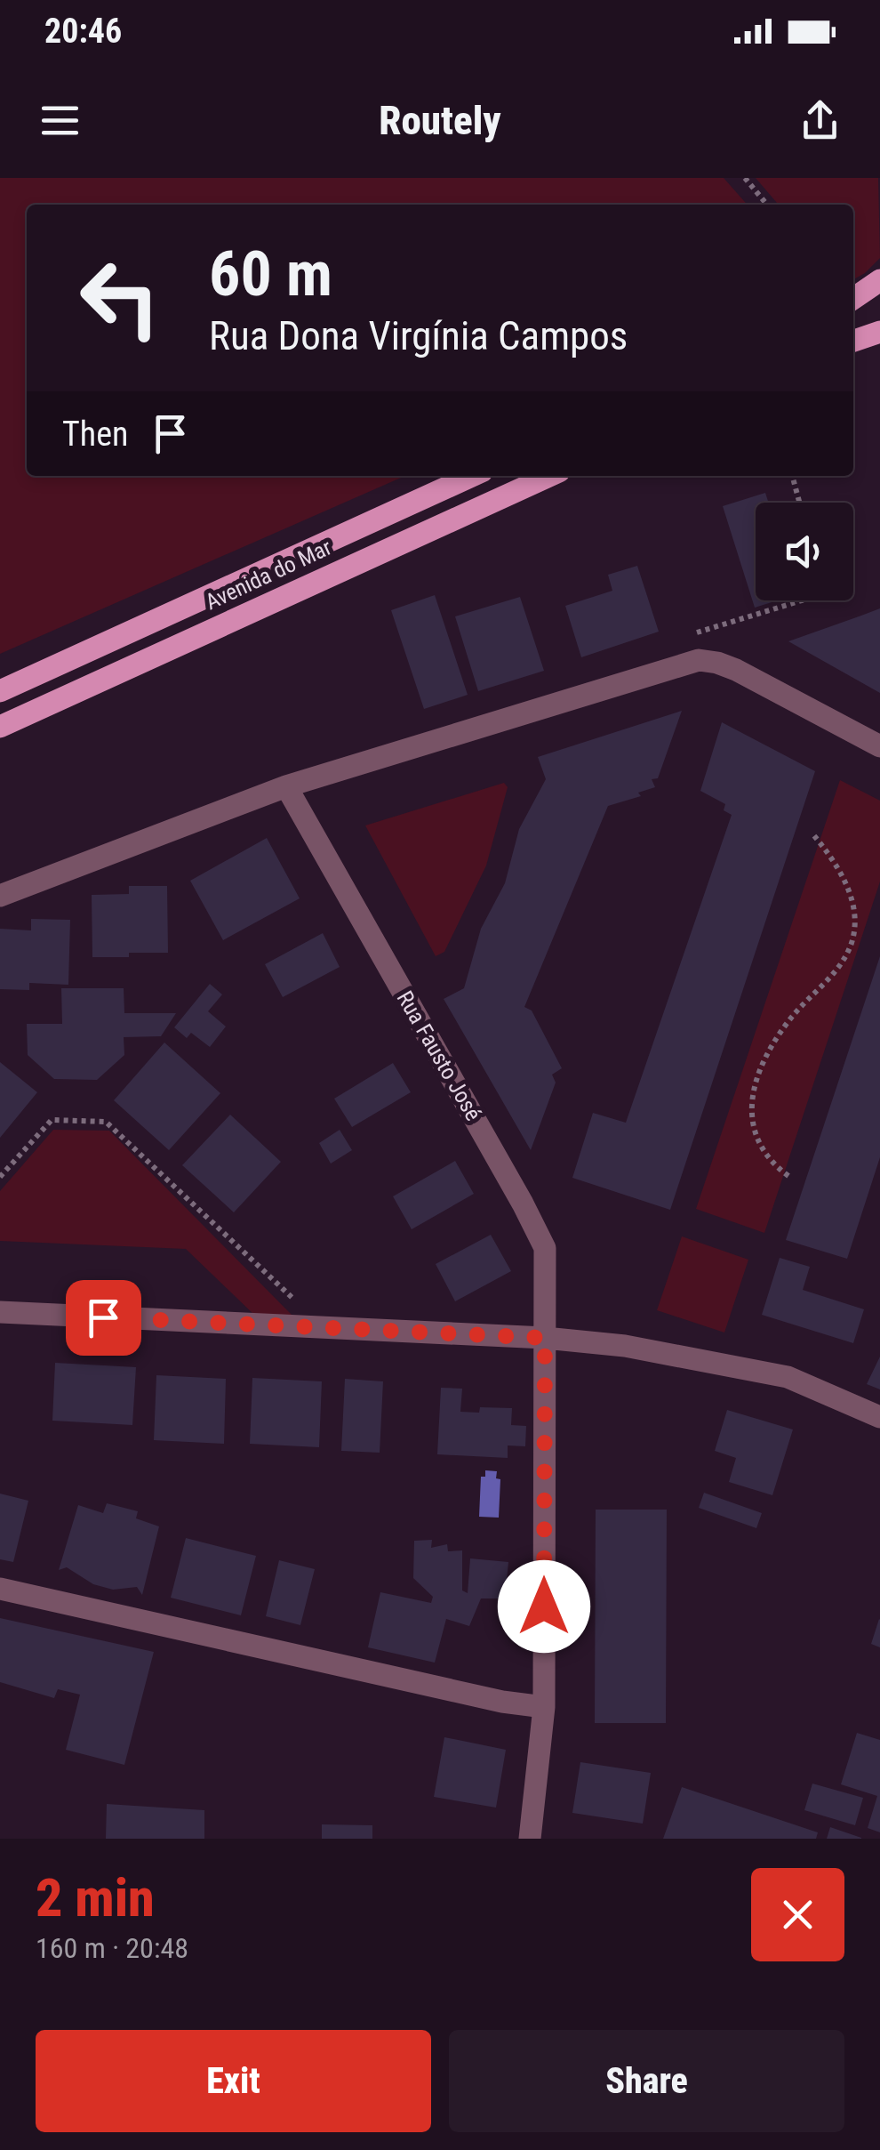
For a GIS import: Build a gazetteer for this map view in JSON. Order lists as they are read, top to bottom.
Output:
{
  "streets": {
    "main road": ["Avenida do Mar"],
    "street": ["Rua Fausto José"]
  },
  "page": {
    "status": "20:46",
    "header": "Routely",
    "turn": ["60 m", "Rua Dona Virgínia Campos"],
    "then": "Then",
    "heading": ["2 min", "160 m · 20:48"],
    "buttons": ["Exit", "Share"]
  }
}
